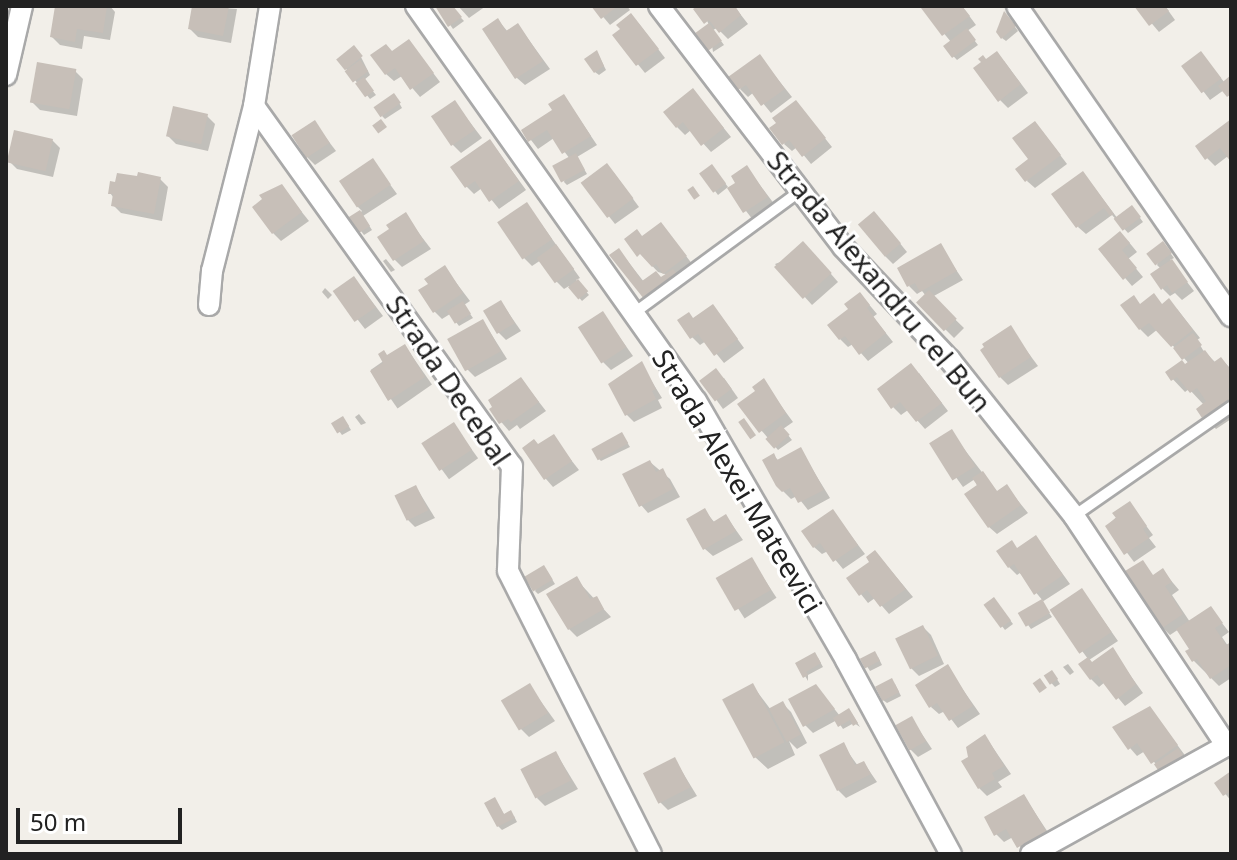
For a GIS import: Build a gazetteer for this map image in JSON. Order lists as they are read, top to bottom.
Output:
{
  "streets": {
    "street": ["Strada Alexandru cel Bun", "Strada Decebal", "Strada Alexei Mateevici"]
  },
  "scale_bar": "50 m"
}
